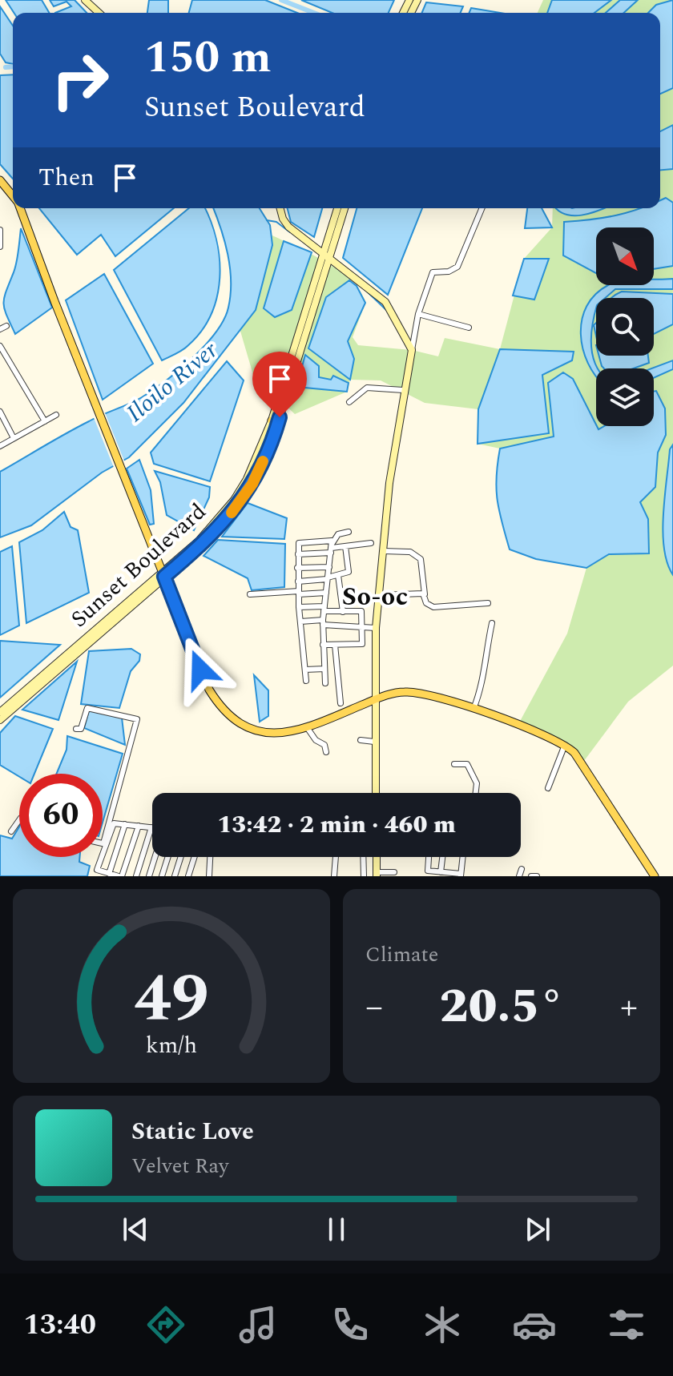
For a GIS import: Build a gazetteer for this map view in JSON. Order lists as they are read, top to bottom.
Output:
{
  "streets": {
    "main road": ["Sunset Boulevard"]
  },
  "districts": ["So-oc"],
  "water": ["Iloilo River"],
  "north": "bottom right",
  "page": {
    "turn": ["150 m", "Sunset Boulevard"],
    "then": "Then",
    "limit": "60",
    "trip": "13:42 · 2 min · 460 m",
    "tile": "Climate",
    "heat": ["−", "20.5°", "+"],
    "song": ["Static Love", "Velvet Ray"],
    "tabs": "13:40",
    "gauge": ["49", "km/h"]
  }
}
